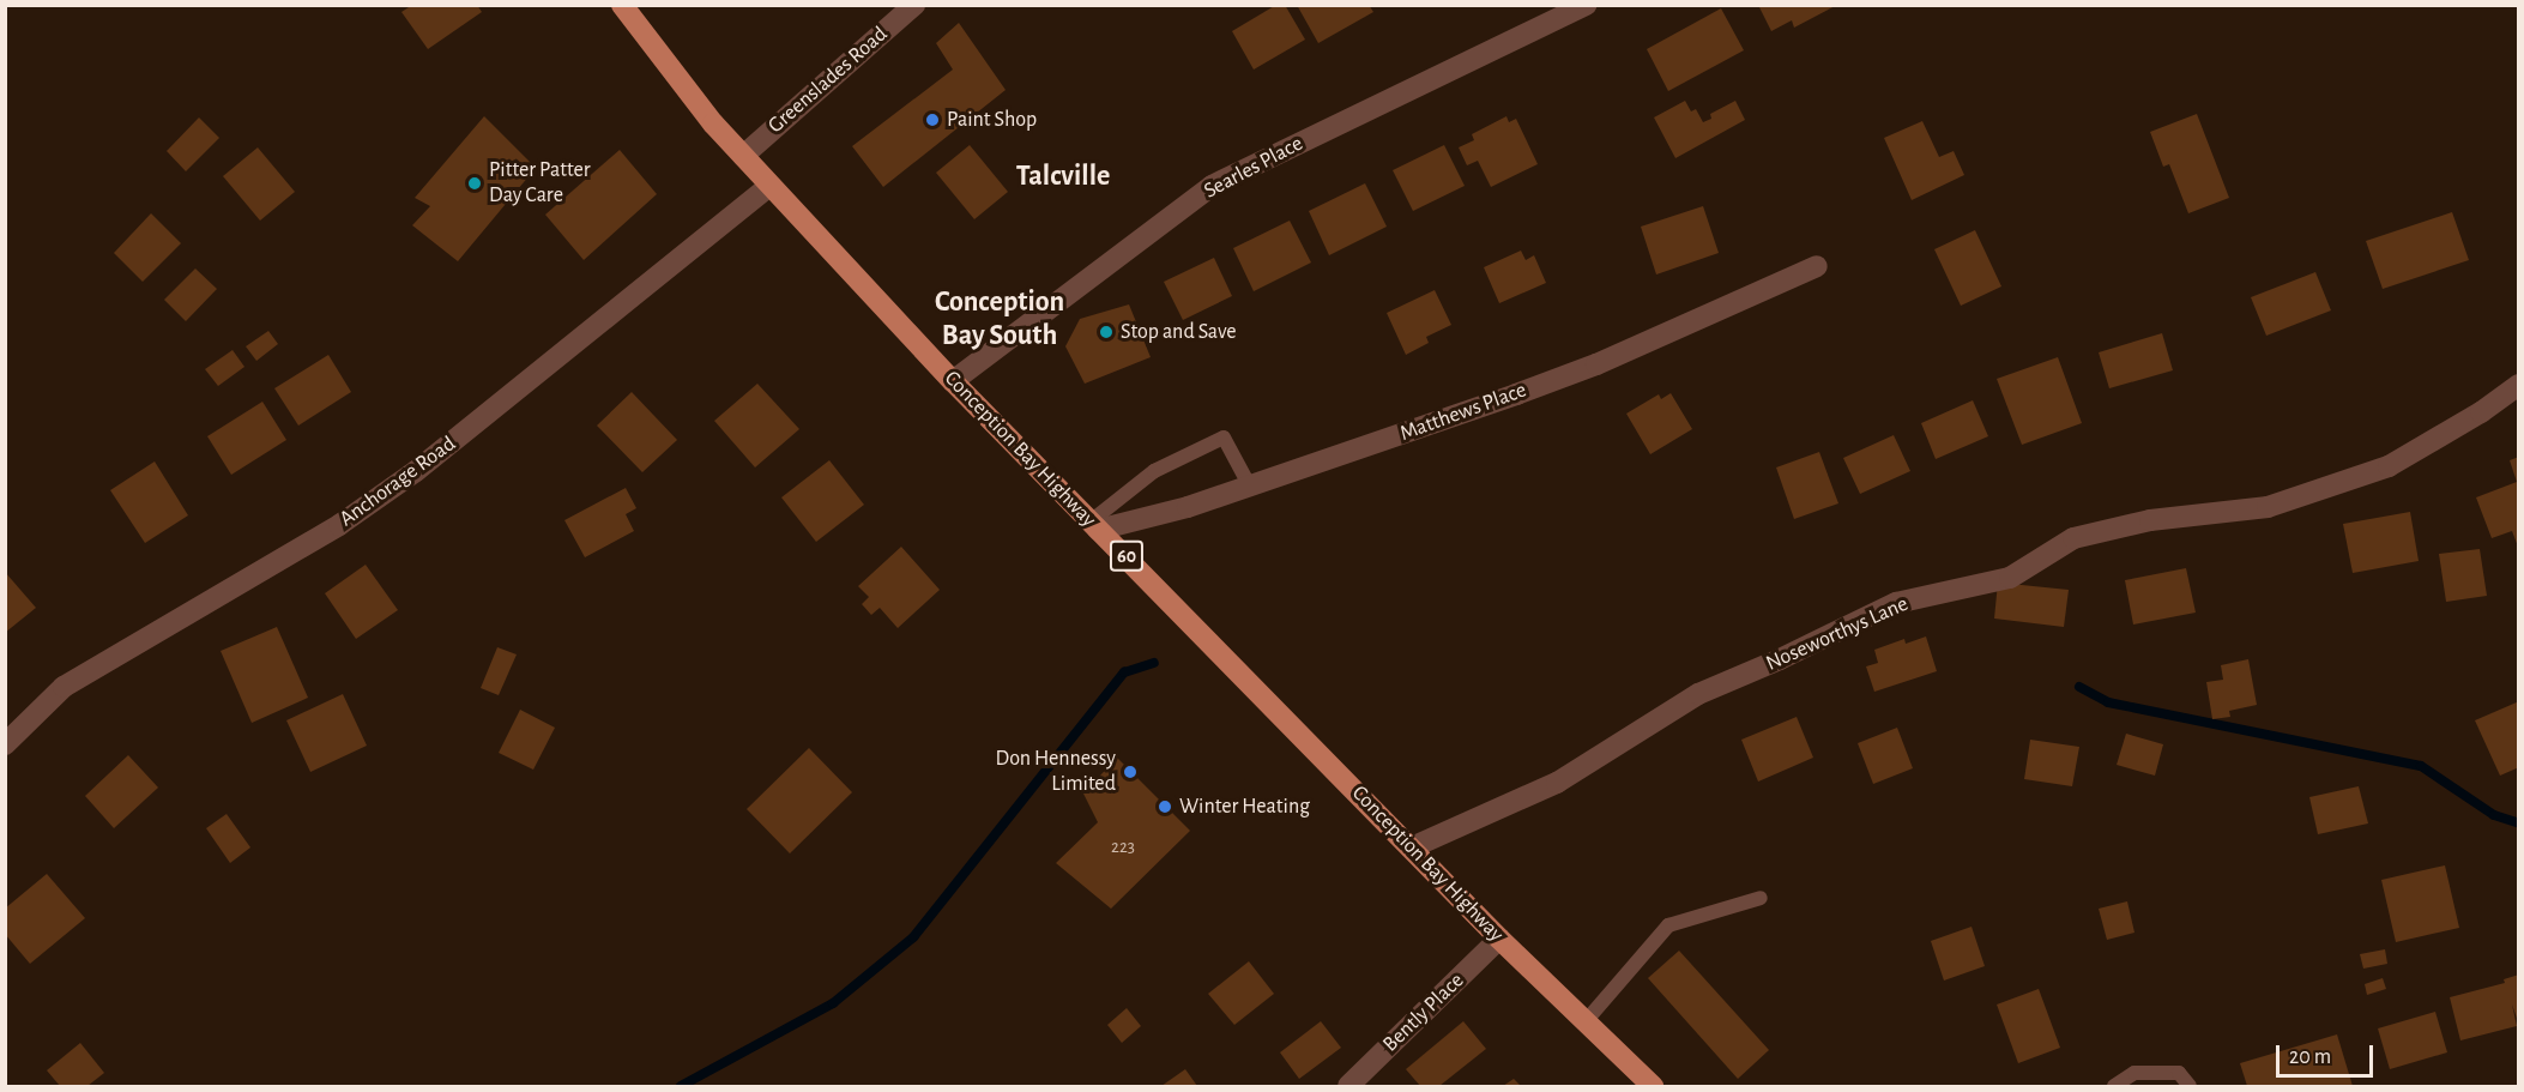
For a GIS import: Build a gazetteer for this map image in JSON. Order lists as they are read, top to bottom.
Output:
{
  "streets": {
    "main road": ["Conception Bay Highway", "60"],
    "street": [
      "Greenslades Road",
      "Searles Place",
      "Matthews Place",
      "Anchorage Road",
      "Noseworthys Lane",
      "Bently Place"
    ]
  },
  "crossings": [
    ["Greenslades Road", "Conception Bay Highway"],
    ["Searles Place", "Conception Bay Highway"],
    ["Matthews Place", "Conception Bay Highway"],
    ["Conception Bay Highway", "Anchorage Road"],
    ["Conception Bay Highway", "Noseworthys Lane"],
    ["Conception Bay Highway", "Bently Place"]
  ],
  "districts": ["Talcville", "Conception Bay South"],
  "places": [
    "Paint Shop",
    "Pitter Patter Day Care",
    "Stop and Save",
    "Don Hennessy Limited",
    "Winter Heating"
  ],
  "house_numbers": ["223"],
  "scale_bar": "20 m"
}
